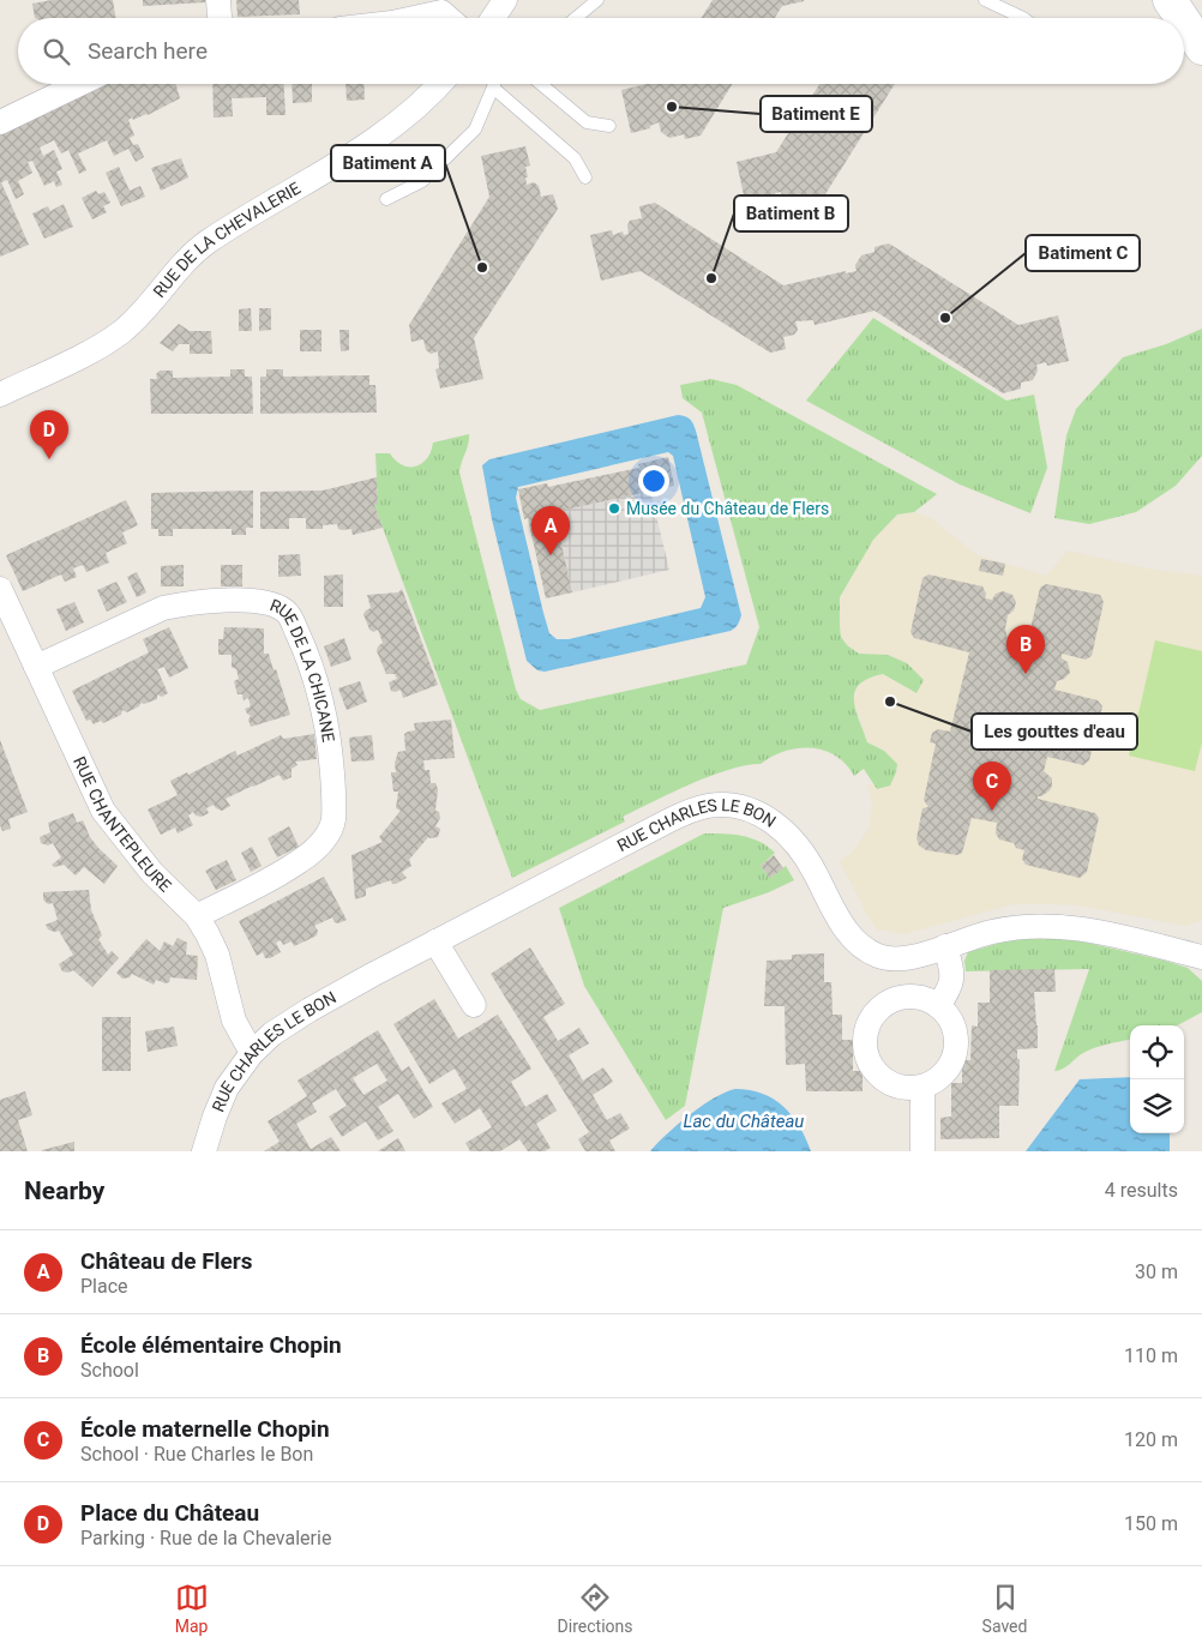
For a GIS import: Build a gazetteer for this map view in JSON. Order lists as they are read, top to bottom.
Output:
{
  "streets": {
    "street": [
      "RUE DE LA CHEVALERIE",
      "RUE DE LA CHICANE",
      "RUE CHANTEPLEURE",
      "RUE CHARLES LE BON"
    ]
  },
  "crossings": [
    ["RUE DE LA CHICANE", "RUE CHANTEPLEURE"],
    ["RUE CHANTEPLEURE", "RUE CHARLES LE BON"]
  ],
  "water": ["Lac du Château"],
  "places": [
    "Batiment E",
    "Batiment A",
    "Batiment B",
    "Batiment C",
    "Musée du Château de Flers",
    "Les gouttes d'eau"
  ],
  "page": {
    "search": "Search here",
    "pins": [
      "D",
      "A",
      "B",
      "C"
    ],
    "heading": ["Nearby", "4 results"],
    "list": [
      {
        "mark": "A",
        "name": "Château de Flers",
        "note": "Place",
        "value": "30 m"
      },
      {
        "mark": "B",
        "name": "École élémentaire Chopin",
        "note": "School",
        "value": "110 m"
      },
      {
        "mark": "C",
        "name": "École maternelle Chopin",
        "note": "School · Rue Charles le Bon",
        "value": "120 m"
      },
      {
        "mark": "D",
        "name": "Place du Château",
        "note": "Parking · Rue de la Chevalerie",
        "value": "150 m"
      }
    ],
    "nav": ["Map", "Directions", "Saved"]
  }
}
